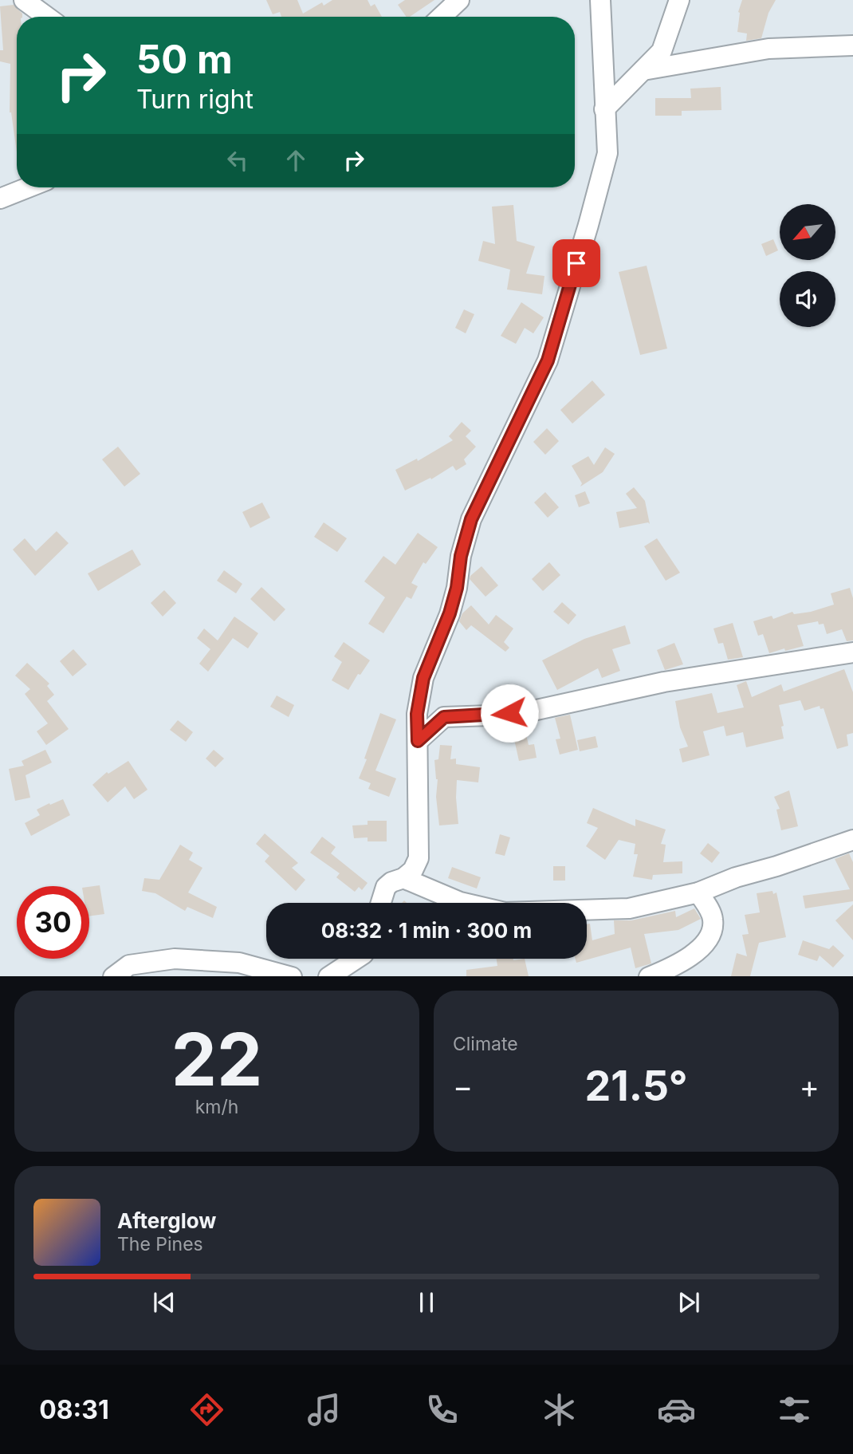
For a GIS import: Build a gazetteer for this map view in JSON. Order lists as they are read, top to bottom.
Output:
{
  "north": "bottom left",
  "page": {
    "turn": ["50 m", "Turn right"],
    "limit": "30",
    "trip": "08:32 · 1 min · 300 m",
    "tile": [
      ["22", "km/h"],
      "Climate"
    ],
    "heat": ["−", "21.5°", "+"],
    "song": ["Afterglow", "The Pines"],
    "tabs": "08:31"
  }
}
